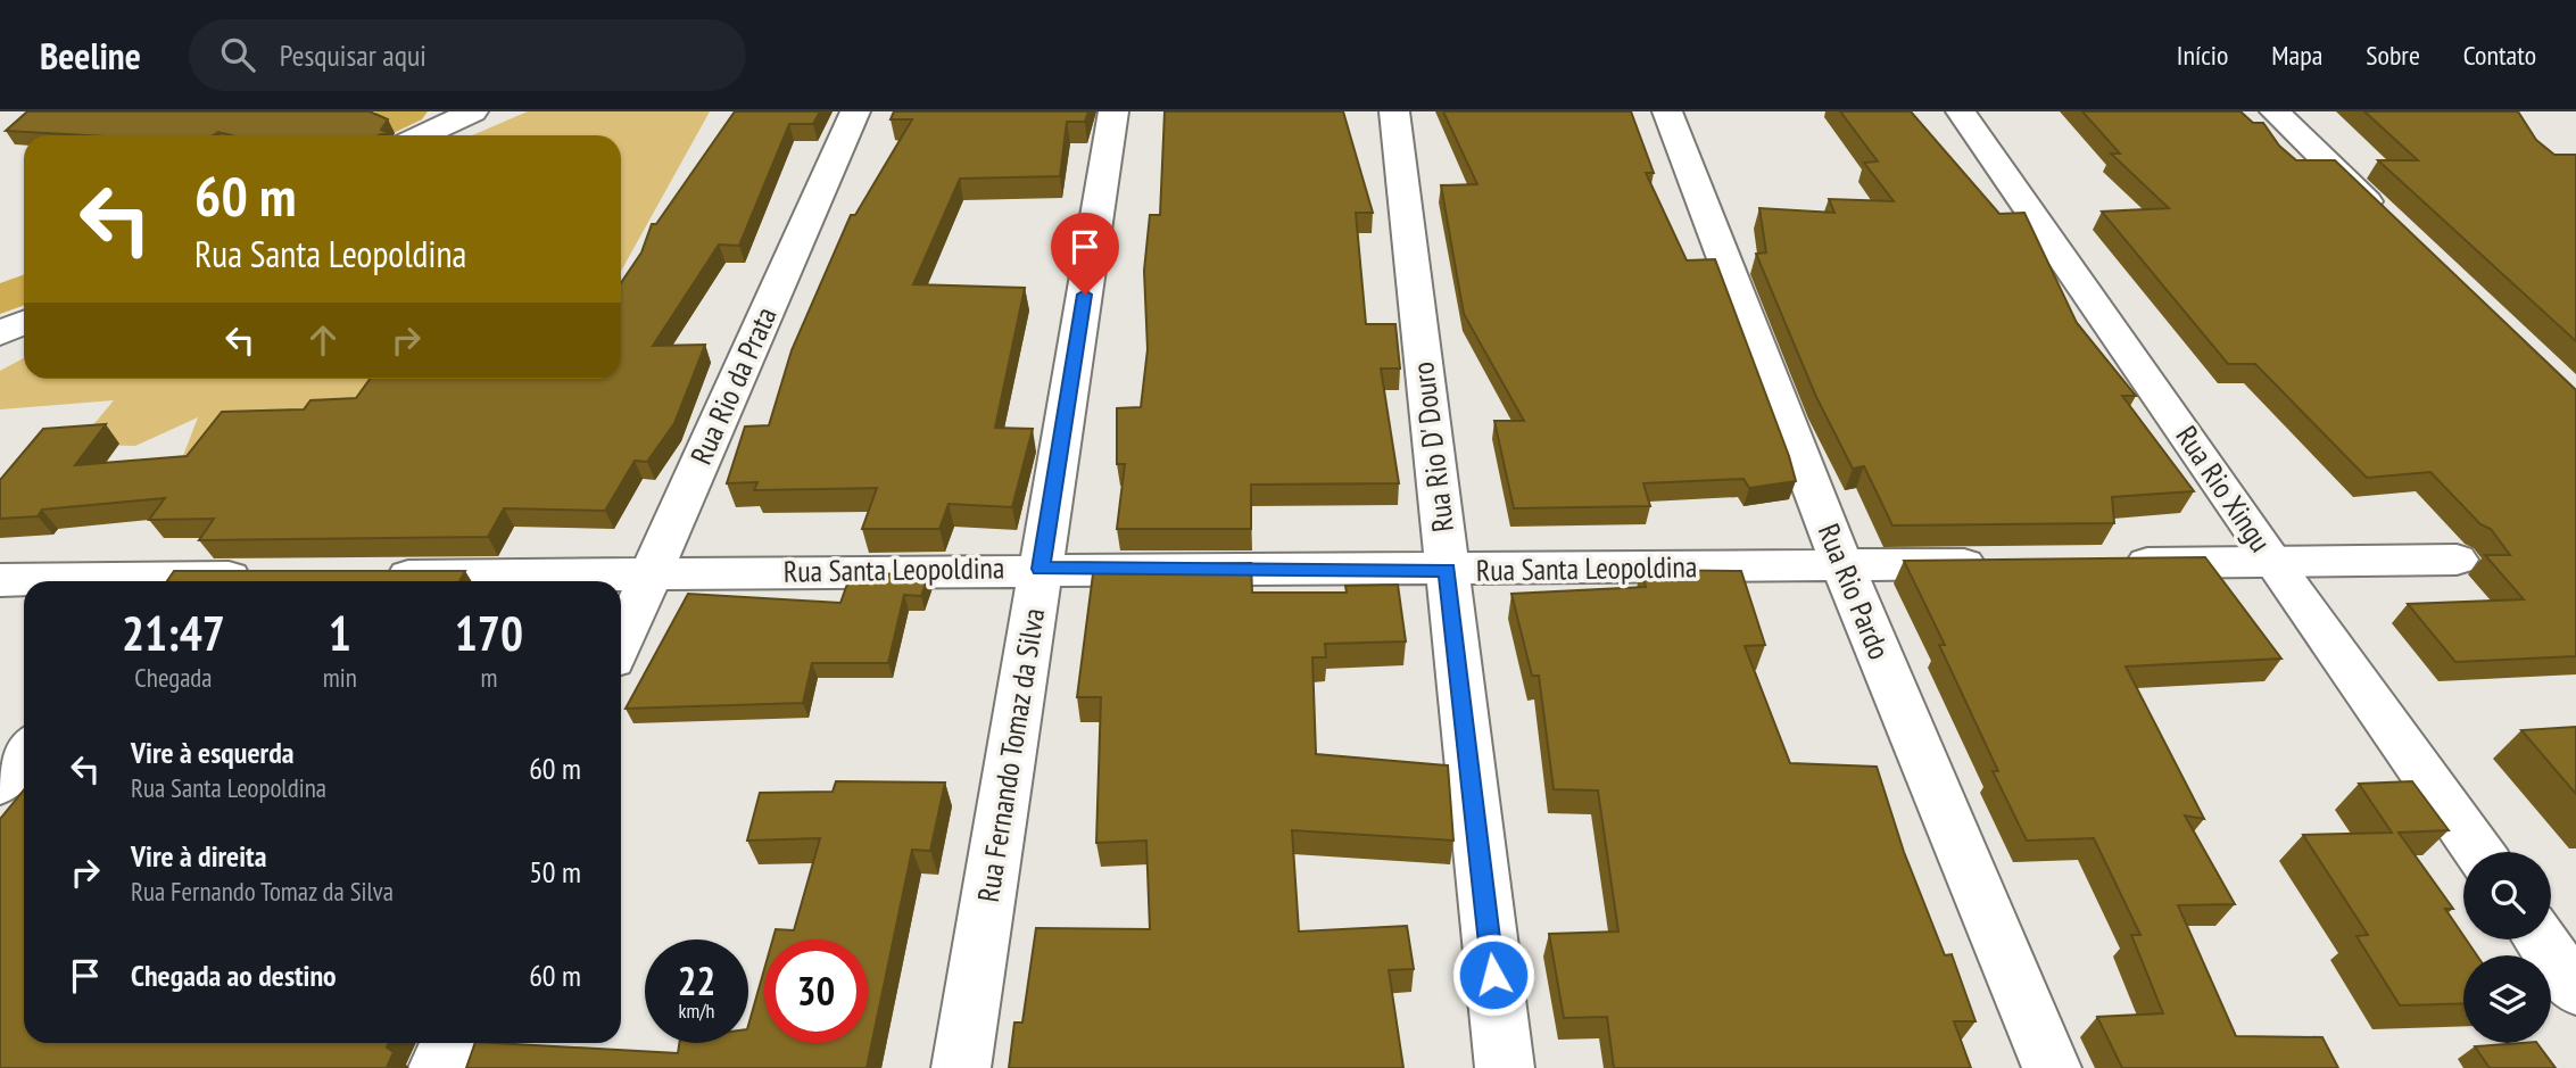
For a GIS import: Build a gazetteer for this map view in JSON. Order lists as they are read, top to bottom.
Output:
{
  "streets": {
    "street": [
      "Rua Rio da Prata",
      "Rua Rio D' Douro",
      "Rua Rio Xingu",
      "Rua Santa Leopoldina",
      "Rua Rio Pardo",
      "Rua Fernando Tomaz da Silva"
    ]
  },
  "crossings": [
    ["Rua Rio da Prata", "Rua Santa Leopoldina"],
    ["Rua Rio D' Douro", "Rua Santa Leopoldina"],
    ["Rua Santa Leopoldina", "Rua Rio Pardo"],
    ["Rua Santa Leopoldina", "Rua Fernando Tomaz da Silva"]
  ],
  "page": {
    "header": "Beeline",
    "search": "Pesquisar aqui",
    "nav": [
      "Início",
      "Mapa",
      "Sobre",
      "Contato"
    ],
    "turn": ["60 m", "Rua Santa Leopoldina"],
    "eta": [
      "21:47",
      "Chegada",
      "1",
      "min",
      "170",
      "m"
    ],
    "list": [
      {
        "name": "Vire à esquerda",
        "note": "Rua Santa Leopoldina",
        "value": "60 m"
      },
      {
        "name": "Vire à direita",
        "note": "Rua Fernando Tomaz da Silva",
        "value": "50 m"
      },
      {
        "name": "Chegada ao destino",
        "value": "60 m"
      }
    ],
    "speed": "22 km/h",
    "limit": "30"
  }
}
